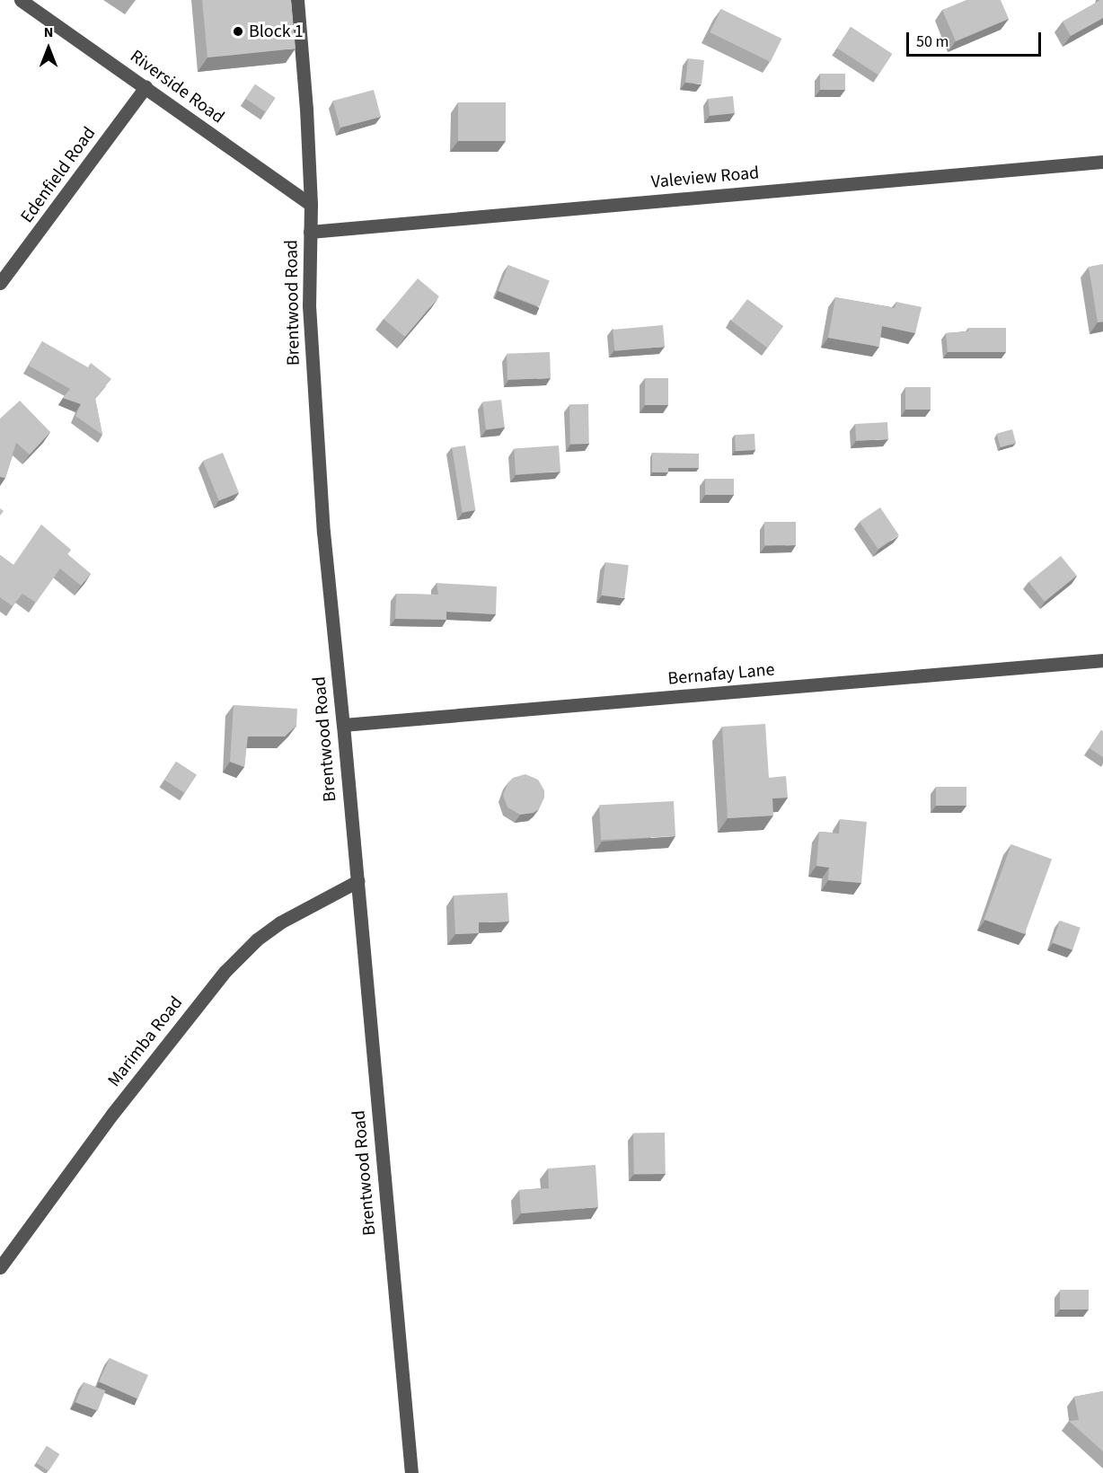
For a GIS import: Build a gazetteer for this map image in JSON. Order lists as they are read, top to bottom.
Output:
{
  "streets": {
    "street": [
      "Riverside Road",
      "Edenfield Road",
      "Valeview Road",
      "Brentwood Road",
      "Bernafay Lane",
      "Marimba Road"
    ]
  },
  "crossings": [
    ["Riverside Road", "Edenfield Road"],
    ["Riverside Road", "Brentwood Road"],
    ["Valeview Road", "Brentwood Road"],
    ["Brentwood Road", "Bernafay Lane"],
    ["Brentwood Road", "Marimba Road"]
  ],
  "places": ["Block 1"],
  "scale_bar": "50 m",
  "north": "top"
}
